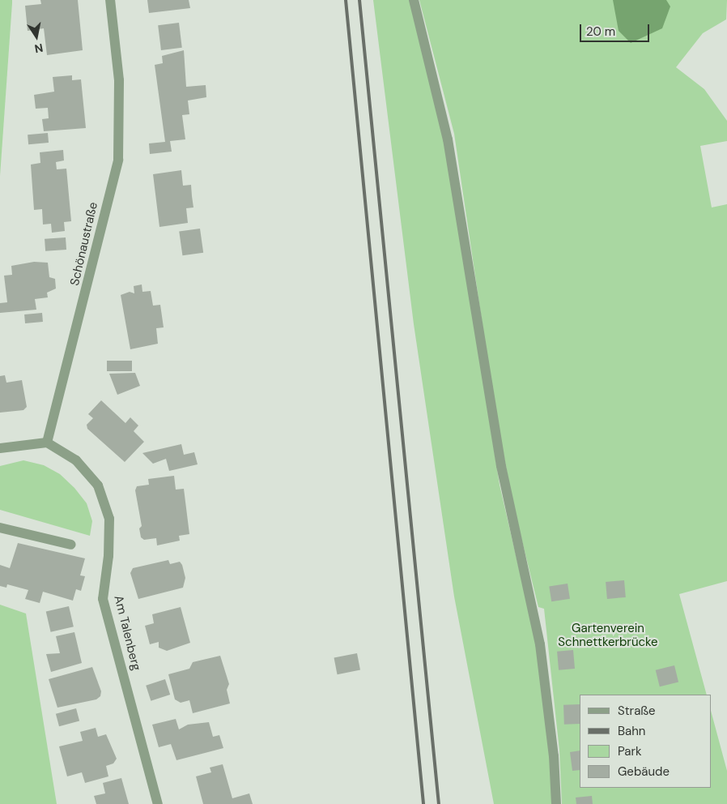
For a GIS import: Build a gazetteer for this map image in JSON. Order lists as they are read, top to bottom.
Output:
{
  "streets": {
    "street": ["Schönaustraße", "Am Talenberg"]
  },
  "crossings": [
    ["Schönaustraße", "Am Talenberg"]
  ],
  "parks": ["Gartenverein Schnettkerbrücke"],
  "legend": [
    "Straße",
    "Bahn",
    "Park",
    "Gebäude"
  ],
  "scale_bar": "20 m",
  "north": "bottom"
}
